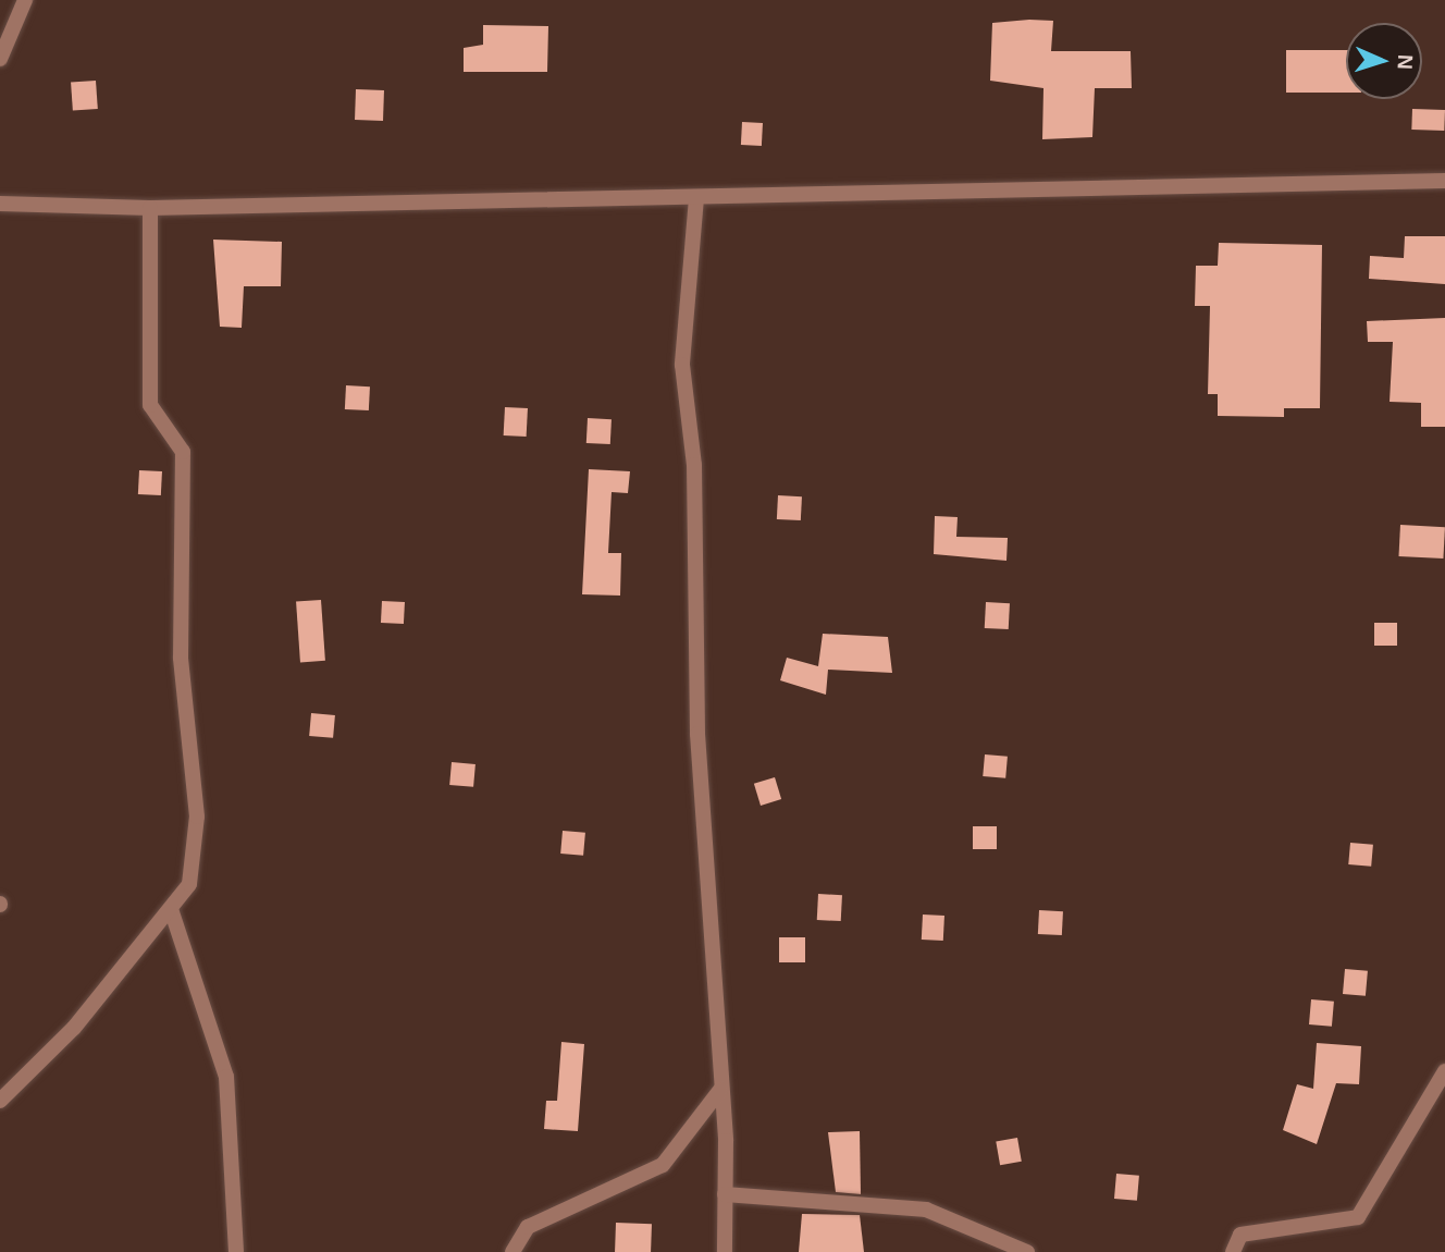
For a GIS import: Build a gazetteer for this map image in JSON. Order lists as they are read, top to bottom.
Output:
{
  "north": "right"
}
